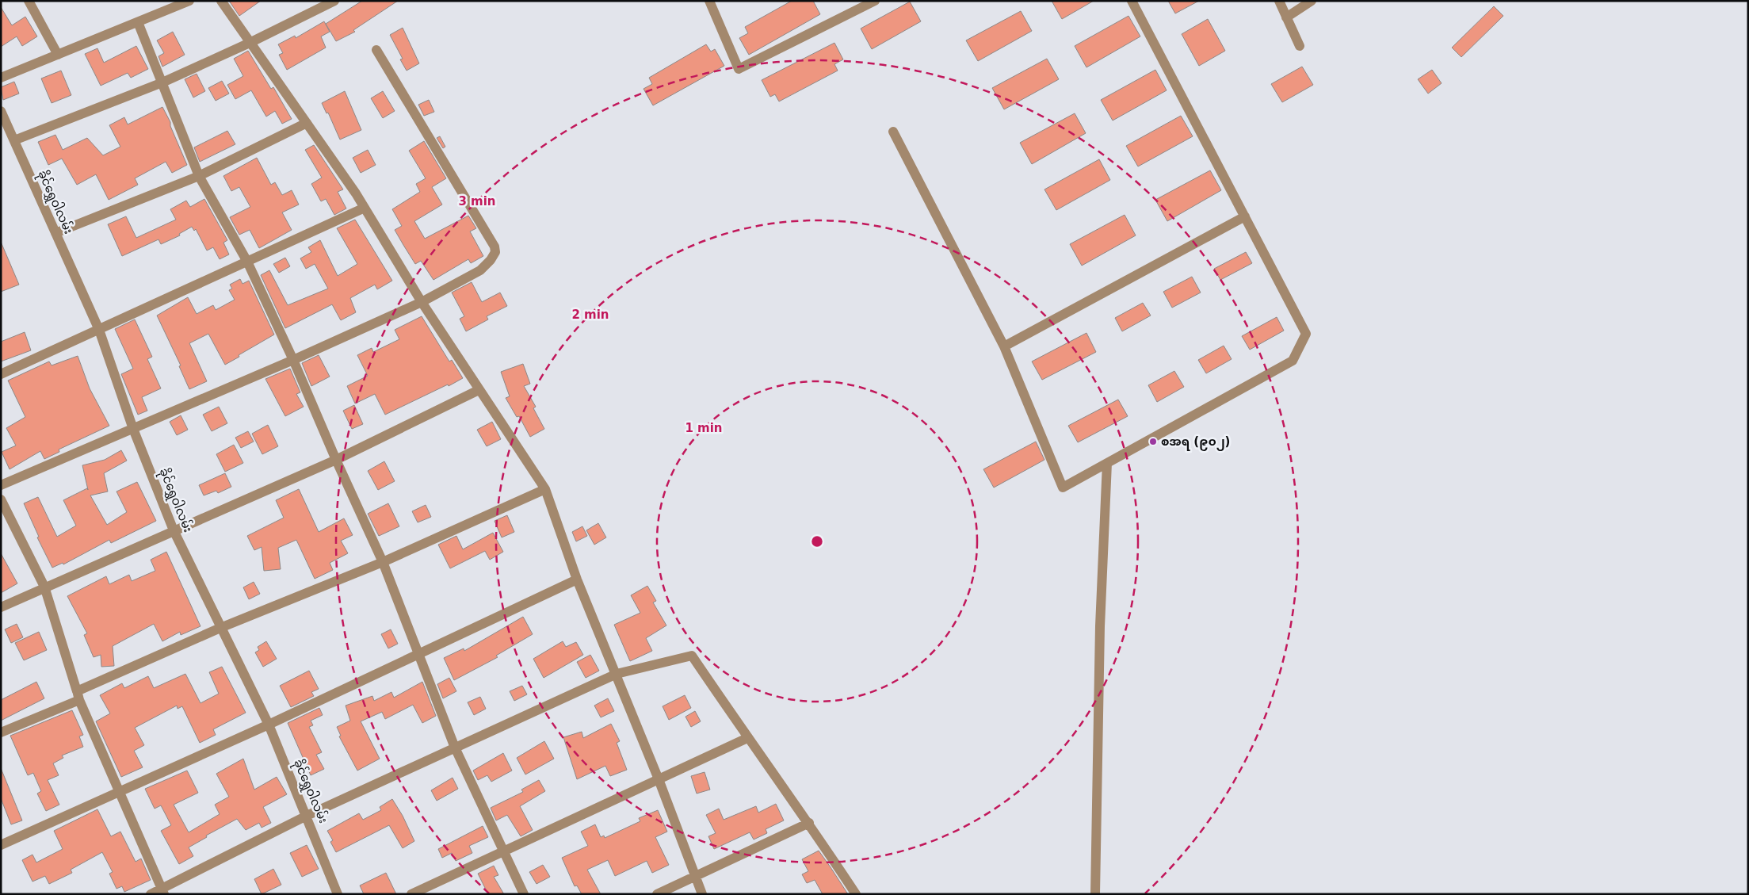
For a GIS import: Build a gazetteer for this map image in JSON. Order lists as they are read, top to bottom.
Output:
{
  "streets": {
    "street": ["ခိုင်ရွှေဝါလမ်း"]
  },
  "places": ["စအရ (၉၀၂)"],
  "rings": ["3 min", "2 min", "1 min"]
}
